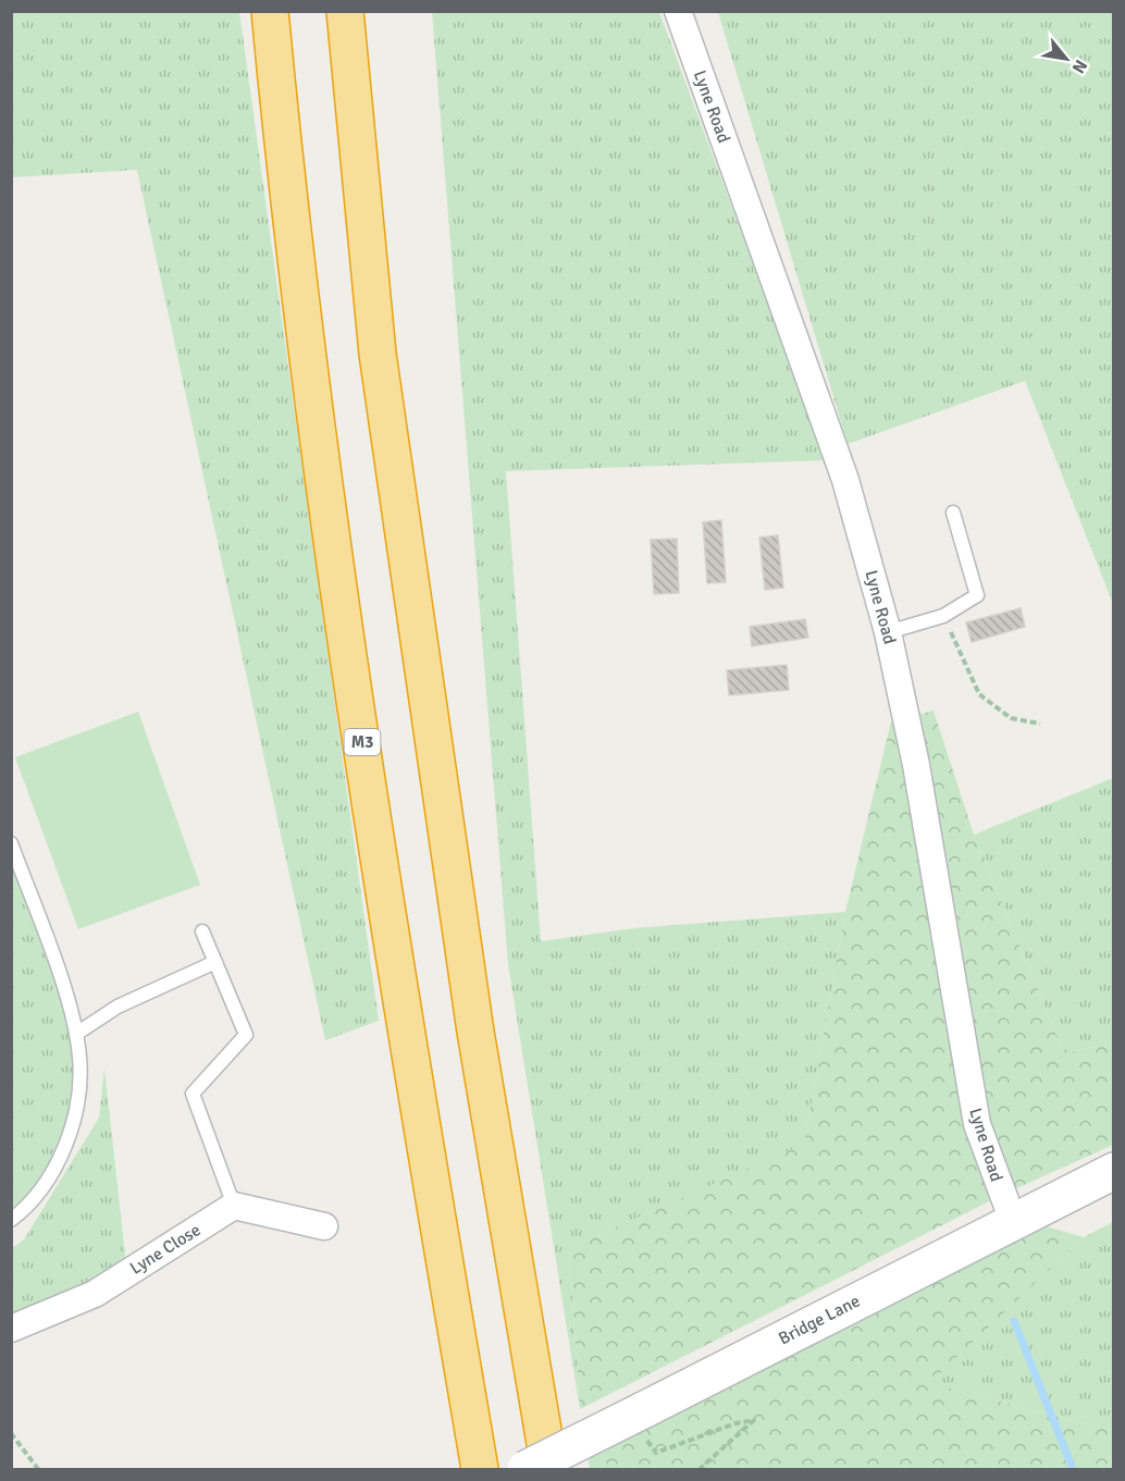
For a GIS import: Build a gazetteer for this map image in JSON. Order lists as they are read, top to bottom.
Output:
{
  "streets": {
    "highway": ["M3"],
    "street": ["Lyne Road", "Lyne Close", "Bridge Lane"]
  },
  "crossings": [
    ["Lyne Road", "Bridge Lane"]
  ],
  "north": "bottom right"
}
